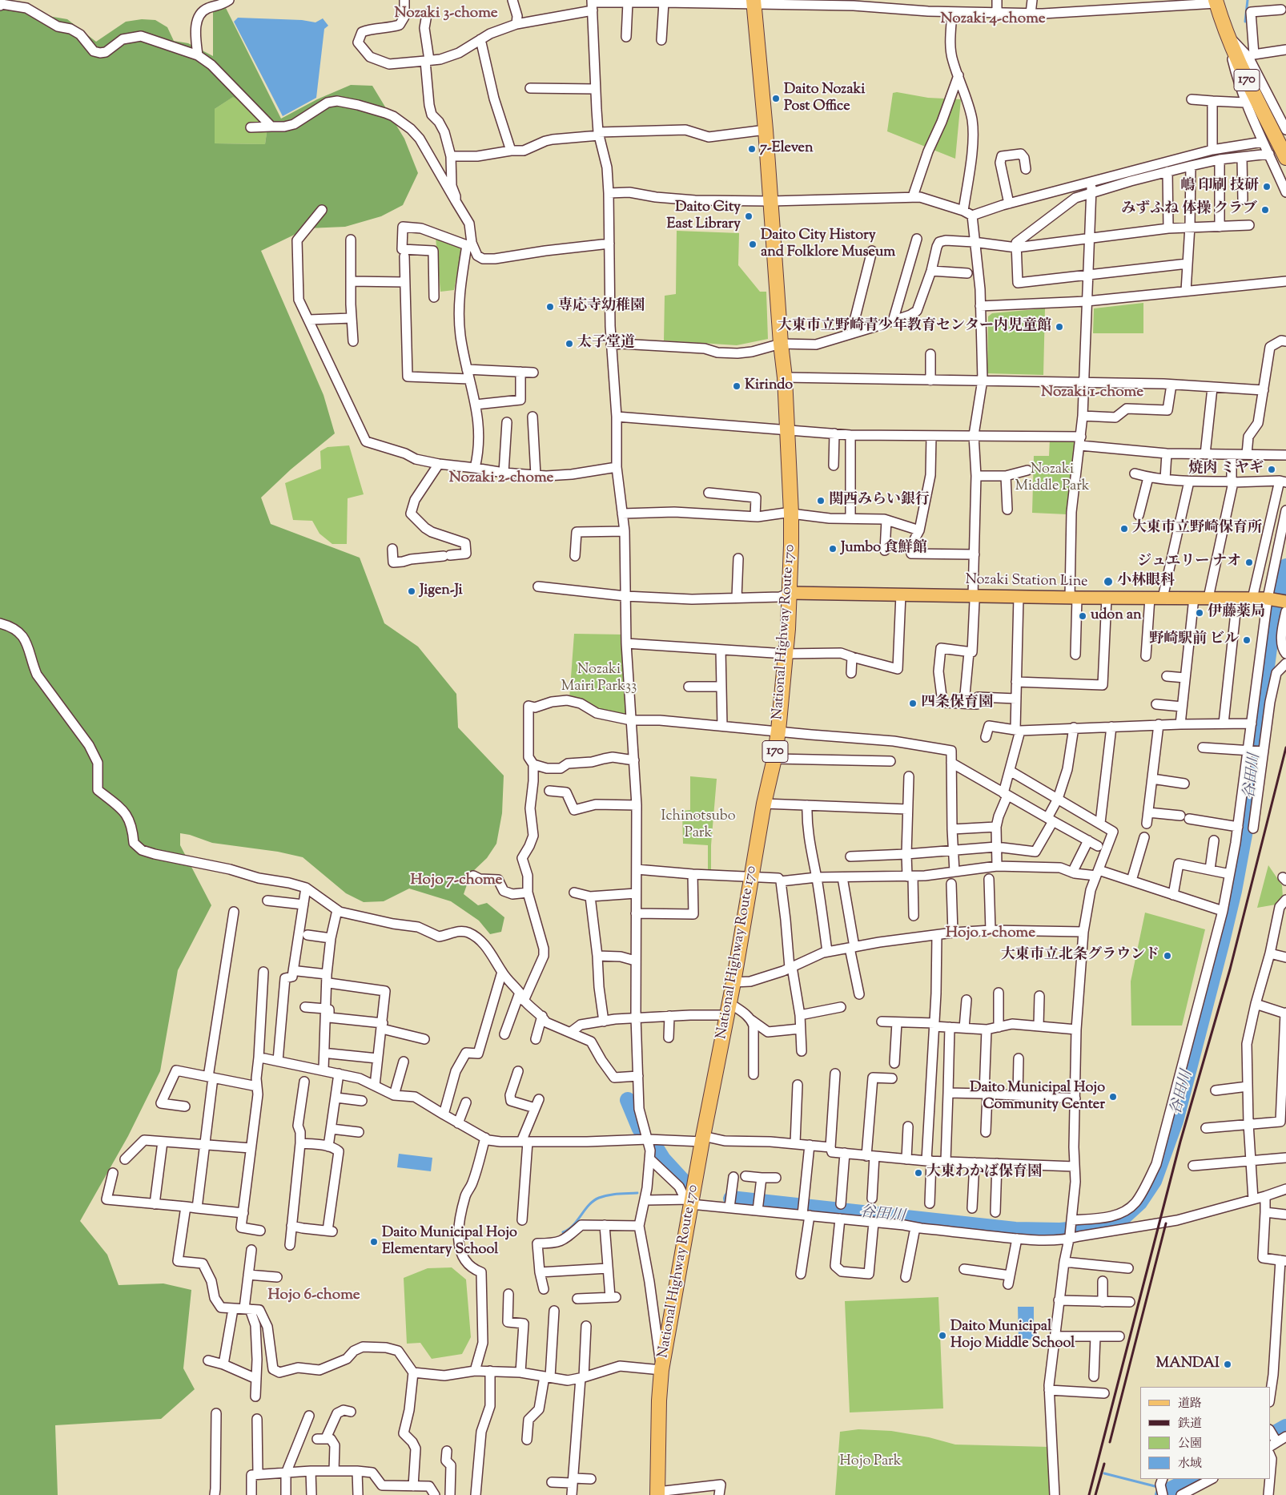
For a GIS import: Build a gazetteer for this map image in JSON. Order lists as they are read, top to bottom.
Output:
{
  "streets": {
    "highway": ["170", "National Highway Route 170"],
    "main road": ["Nozaki Station Line"]
  },
  "crossings": [
    ["Nozaki Station Line", "National Highway Route 170"]
  ],
  "districts": [
    "Nozaki 3-chome",
    "Nozaki 4-chome",
    "Nozaki 1-chome",
    "Nozaki 2-chome",
    "Hojo 7-chome",
    "Hojo 1-chome",
    "Hojo 6-chome"
  ],
  "water": ["谷田川"],
  "parks": [
    "Nozaki Middle Park",
    "Nozaki Mairi Park33",
    "Ichinotsubo Park",
    "Hojo Park"
  ],
  "places": [
    "Daito Nozaki Post Office",
    "7-Eleven",
    "嶋 印刷 技研",
    "みずふね 体操 クラブ",
    "Daito City East Library",
    "Daito City History and Folklore Museum",
    "専応寺幼稚園",
    "大東市立野崎青少年教育センター内児童館",
    "太子堂道",
    "Kirindo",
    "焼肉 ミヤギ",
    "関西みらい銀行",
    "大東市立野崎保育所",
    "Jumbo 食鮮館",
    "ジュエリー ナオ",
    "小林眼科",
    "Jigen-Ji",
    "伊藤薬局",
    "udon an",
    "野崎駅前 ビル",
    "四条保育園",
    "大東市立北条グラウンド",
    "Daito Municipal Hojo Community Center",
    "大東わかば保育園",
    "Daito Municipal Hojo Elementary School",
    "Daito Municipal Hojo Middle School",
    "MANDAI"
  ],
  "legend": [
    "道路",
    "鉄道",
    "公園",
    "水域"
  ]
}
